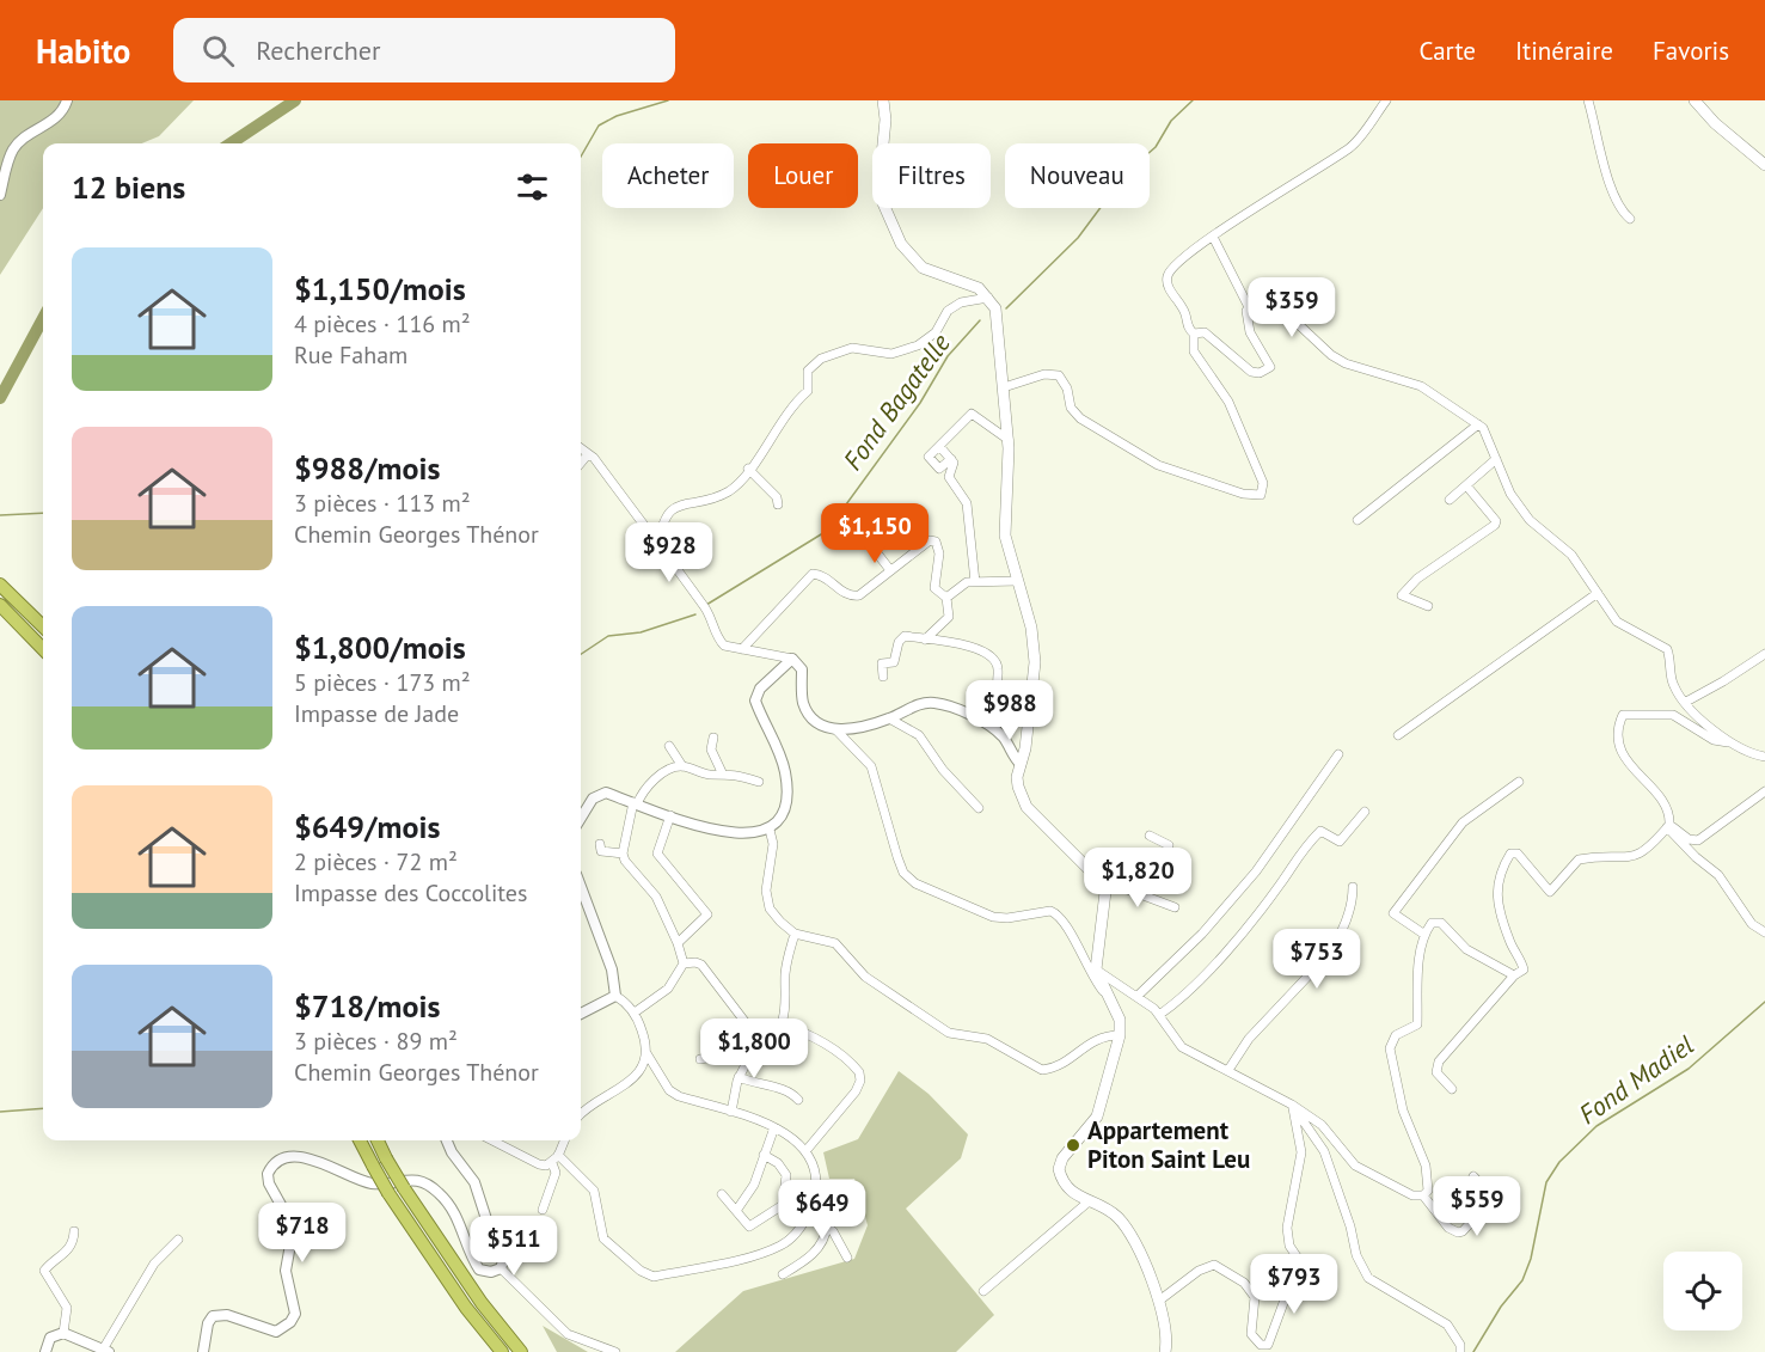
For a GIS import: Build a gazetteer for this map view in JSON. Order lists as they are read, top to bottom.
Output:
{
  "water": ["Fond Bagatelle", "Fond Madiel"],
  "places": ["Appartement Piton Saint Leu"],
  "page": {
    "header": "Habito",
    "search": "Rechercher",
    "nav": ["Carte", "Itinéraire", "Favoris"],
    "chip": [
      "Acheter",
      "Louer",
      "Filtres",
      "Nouveau"
    ],
    "heading": "12 biens",
    "list": [
      {
        "name": "$1,150/mois",
        "note": "4 pièces · 116 m² · Rue Faham"
      },
      {
        "name": "$988/mois",
        "note": "3 pièces · 113 m² · Chemin Georges Thénor"
      },
      {
        "name": "$1,800/mois",
        "note": "5 pièces · 173 m² · Impasse de Jade"
      },
      {
        "name": "$649/mois",
        "note": "2 pièces · 72 m² · Impasse des Coccolites"
      },
      {
        "name": "$718/mois",
        "note": "3 pièces · 89 m² · Chemin Georges Thénor"
      }
    ],
    "price": [
      "$359",
      "$1,150",
      "$928",
      "$988",
      "$1,820",
      "$753",
      "$1,800",
      "$559",
      "$649",
      "$718",
      "$511",
      "$793"
    ]
  }
}
